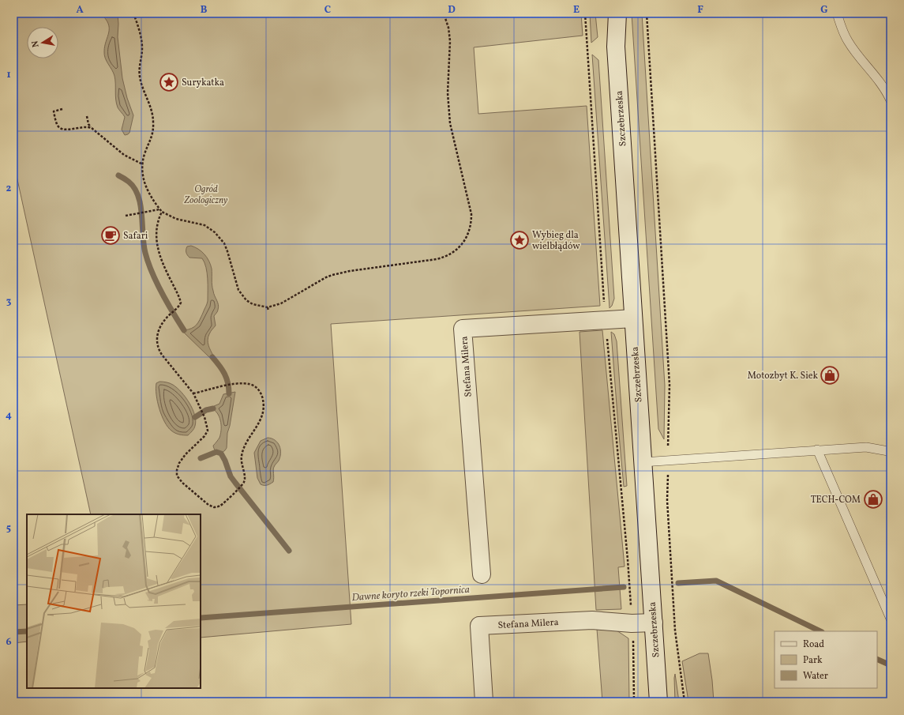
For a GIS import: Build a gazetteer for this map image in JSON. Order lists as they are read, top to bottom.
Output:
{
  "streets": {
    "street": ["Szczebrzeska", "Stefana Milera"]
  },
  "crossings": [
    ["Szczebrzeska", "Stefana Milera"]
  ],
  "water": ["Dawne koryto rzeki Topornica"],
  "parks": ["Ogród Zoologiczny"],
  "places": {
    "place": ["Surykatka", "Wybieg dla wielbłądów"],
    "cafe": ["Safari"],
    "shop": ["Motozbyt K. Siek", "TECH-COM"]
  },
  "legend": ["Road", "Park", "Water"],
  "north": "left",
  "grid": {
    "columns": [
      "A",
      "B",
      "C",
      "D",
      "E",
      "F",
      "G"
    ],
    "rows": [
      "1",
      "2",
      "3",
      "4",
      "5",
      "6"
    ]
  }
}
